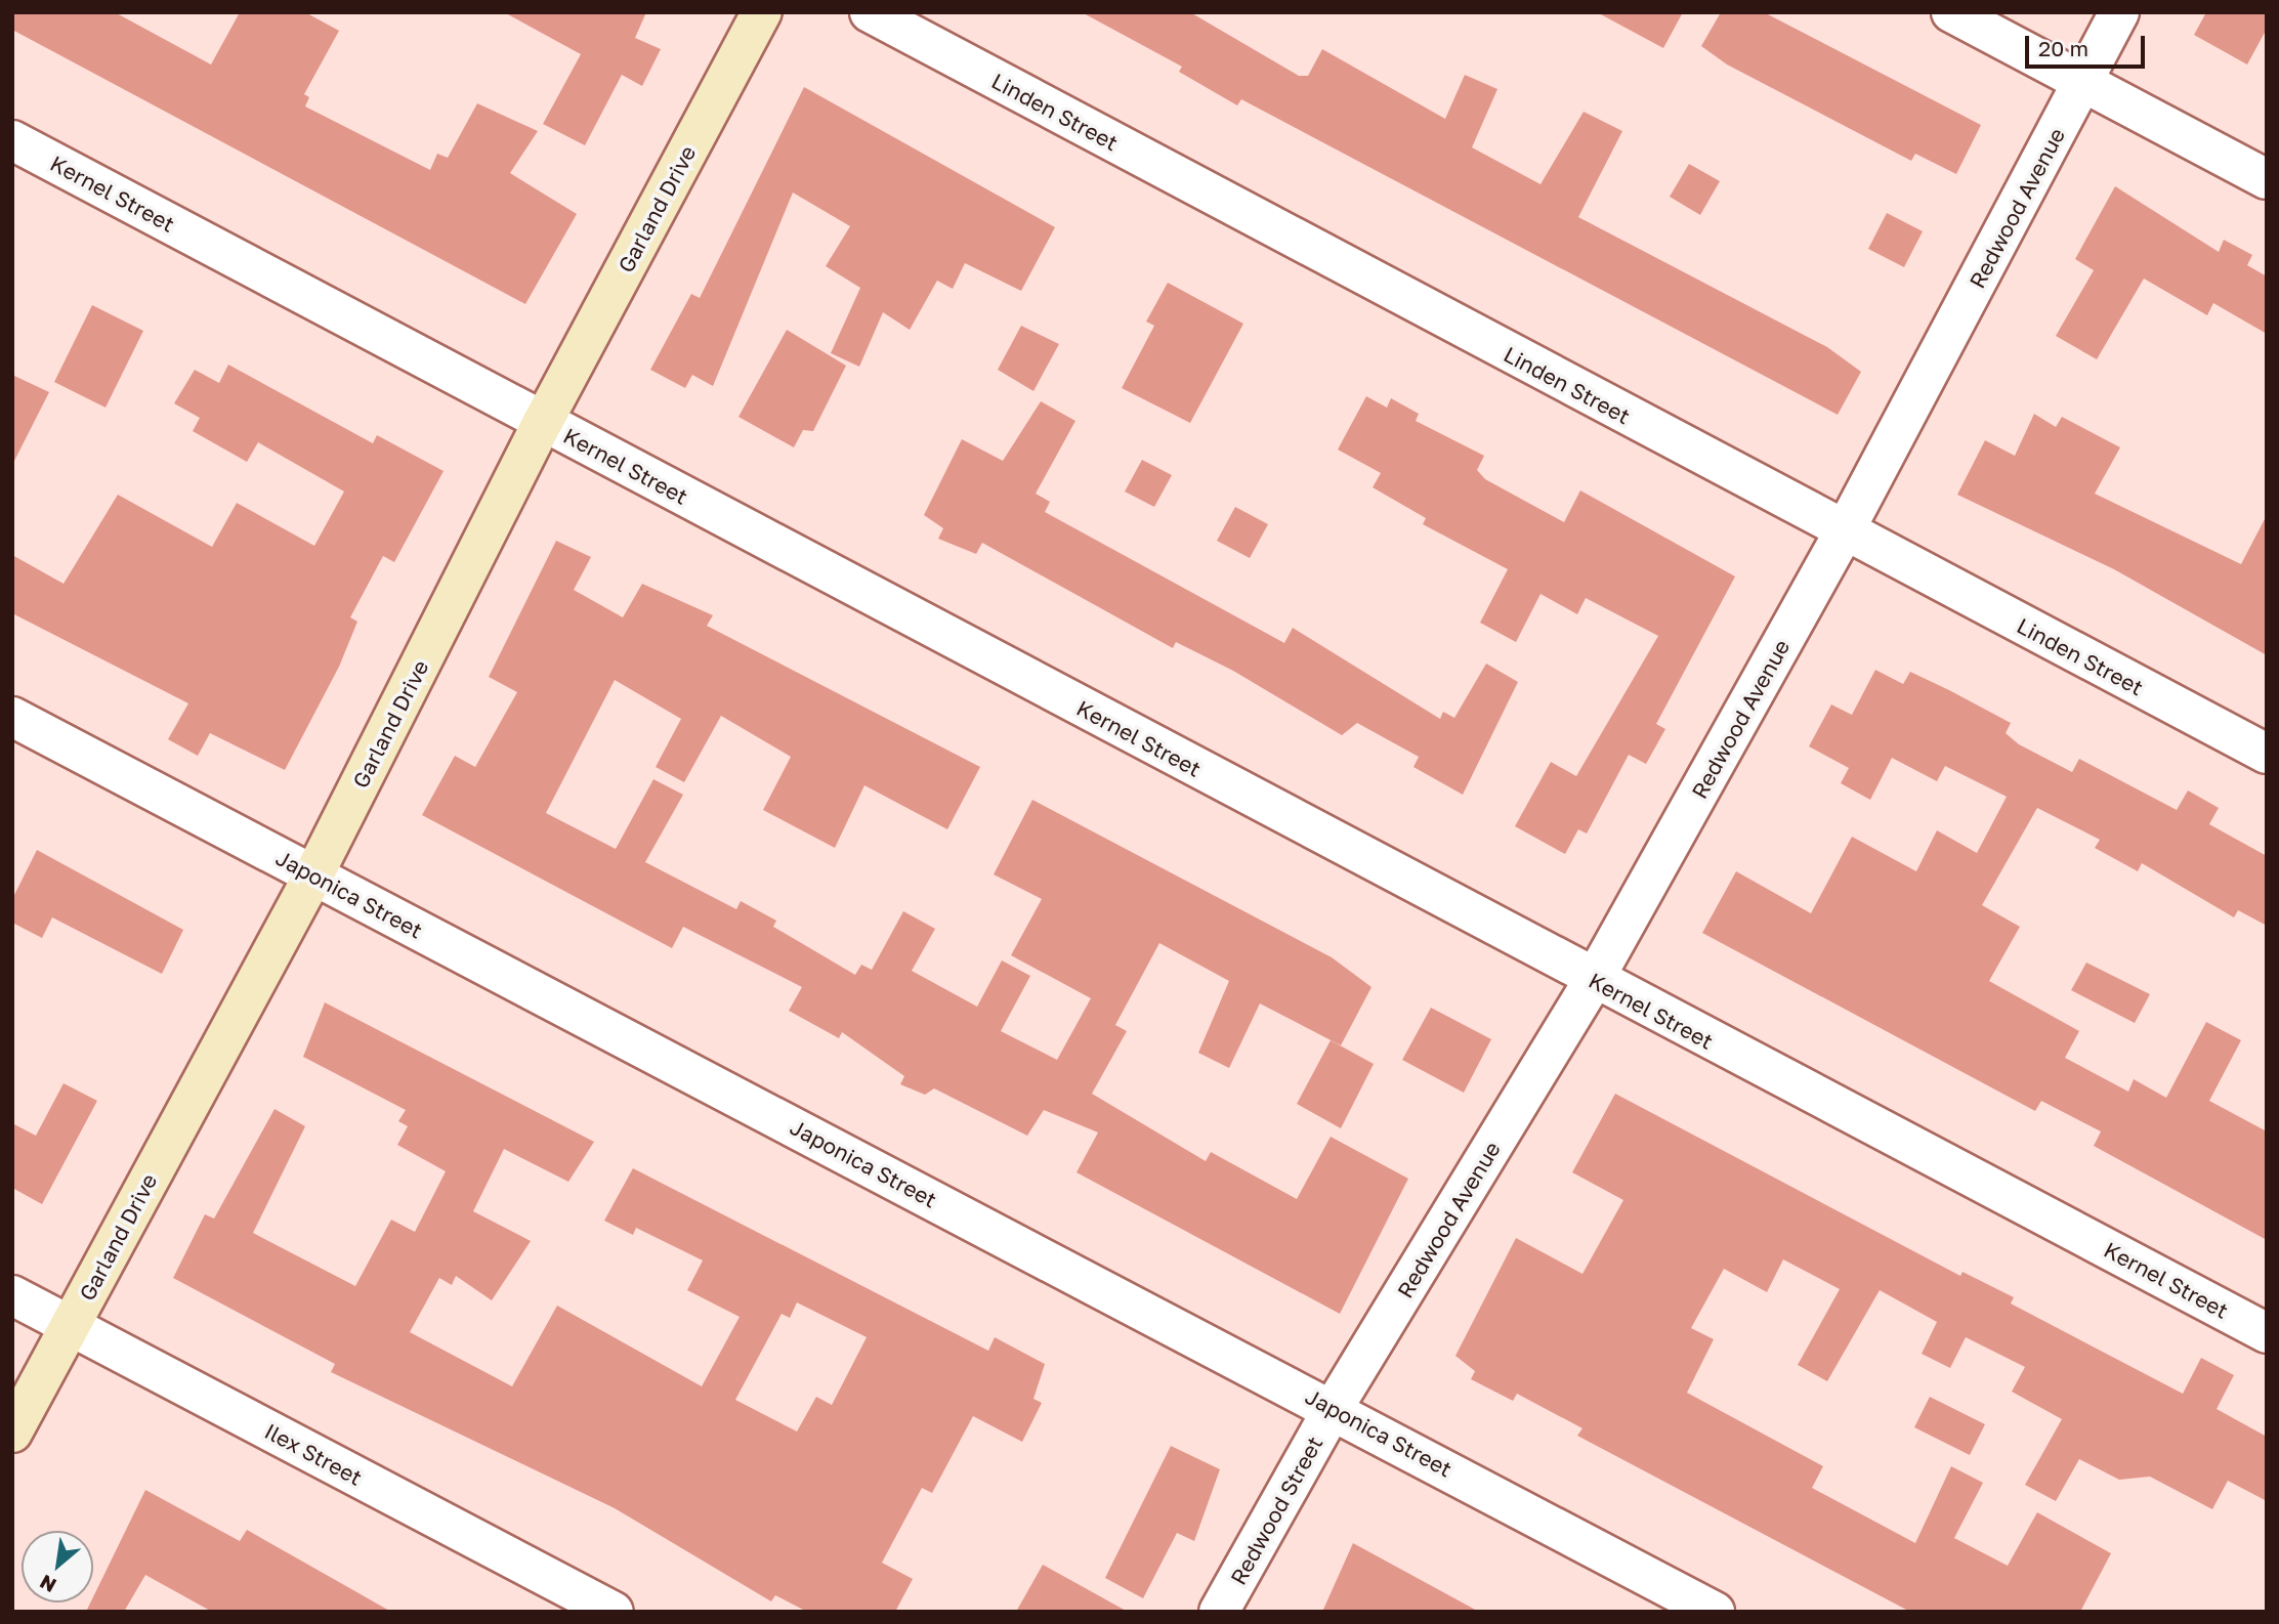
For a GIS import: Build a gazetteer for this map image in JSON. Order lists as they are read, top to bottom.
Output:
{
  "streets": {
    "main road": ["Garland Drive"],
    "street": [
      "Linden Street",
      "Kernel Street",
      "Redwood Avenue",
      "Japonica Street",
      "Ilex Street",
      "Redwood Street"
    ]
  },
  "crossings": [
    ["Linden Street", "Redwood Avenue"],
    ["Kernel Street", "Redwood Avenue"],
    ["Kernel Street", "Garland Drive"],
    ["Redwood Avenue", "Japonica Street"],
    ["Redwood Avenue", "Redwood Street"],
    ["Garland Drive", "Japonica Street"],
    ["Garland Drive", "Ilex Street"],
    ["Japonica Street", "Redwood Street"]
  ],
  "scale_bar": "20 m",
  "north": "bottom left"
}
